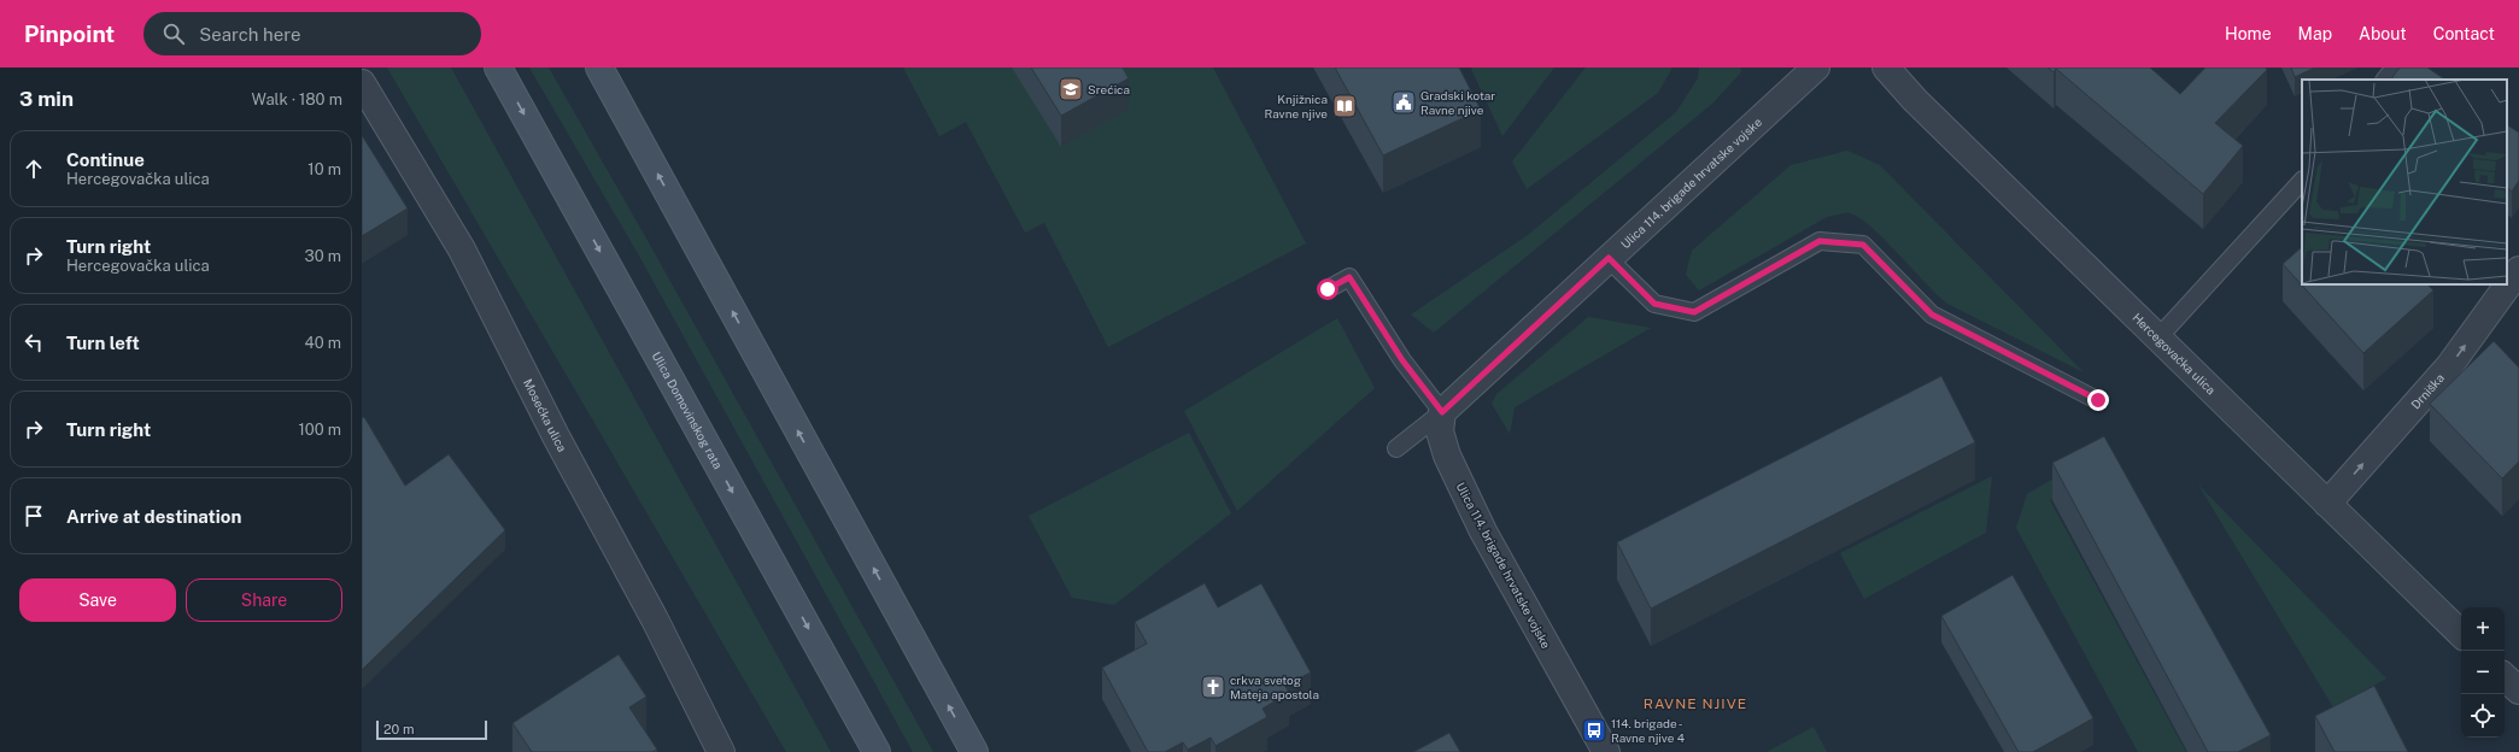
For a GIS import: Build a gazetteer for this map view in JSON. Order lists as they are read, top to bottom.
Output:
{
  "streets": {
    "main road": ["Ulica Domovinskog rata"],
    "street": [
      "Ulica 114. brigade hrvatske vojske",
      "Hercegovačka ulica",
      "Drniška",
      "Mosećka ulica"
    ]
  },
  "crossings": [
    ["Hercegovačka ulica", "Drniška"]
  ],
  "one_way": ["Drniška"],
  "districts": ["RAVNE NJIVE"],
  "places": {
    "school or university": ["Srećica"],
    "public building": ["Gradski kotar Ravne njive"],
    "library": ["Knjižnica Ravne njive"],
    "church": ["crkva svetog Mateja apostola"],
    "bus stop": ["114. brigade - Ravne njive 4"]
  },
  "scale_bar": "20 m",
  "page": {
    "header": "Pinpoint",
    "search": "Search here",
    "nav": [
      "Home",
      "Map",
      "About",
      "Contact"
    ],
    "heading": ["3 min", "Walk · 180 m"],
    "list": [
      ["Continue", "Hercegovačka ulica", "10 m"],
      ["Turn right", "Hercegovačka ulica", "30 m"],
      ["Turn left", "40 m"],
      ["Turn right", "100 m"],
      "Arrive at destination"
    ],
    "buttons": ["Save", "Share"],
    "map_buttons": ["+", "−"],
    "scale": "20 m"
  }
}
